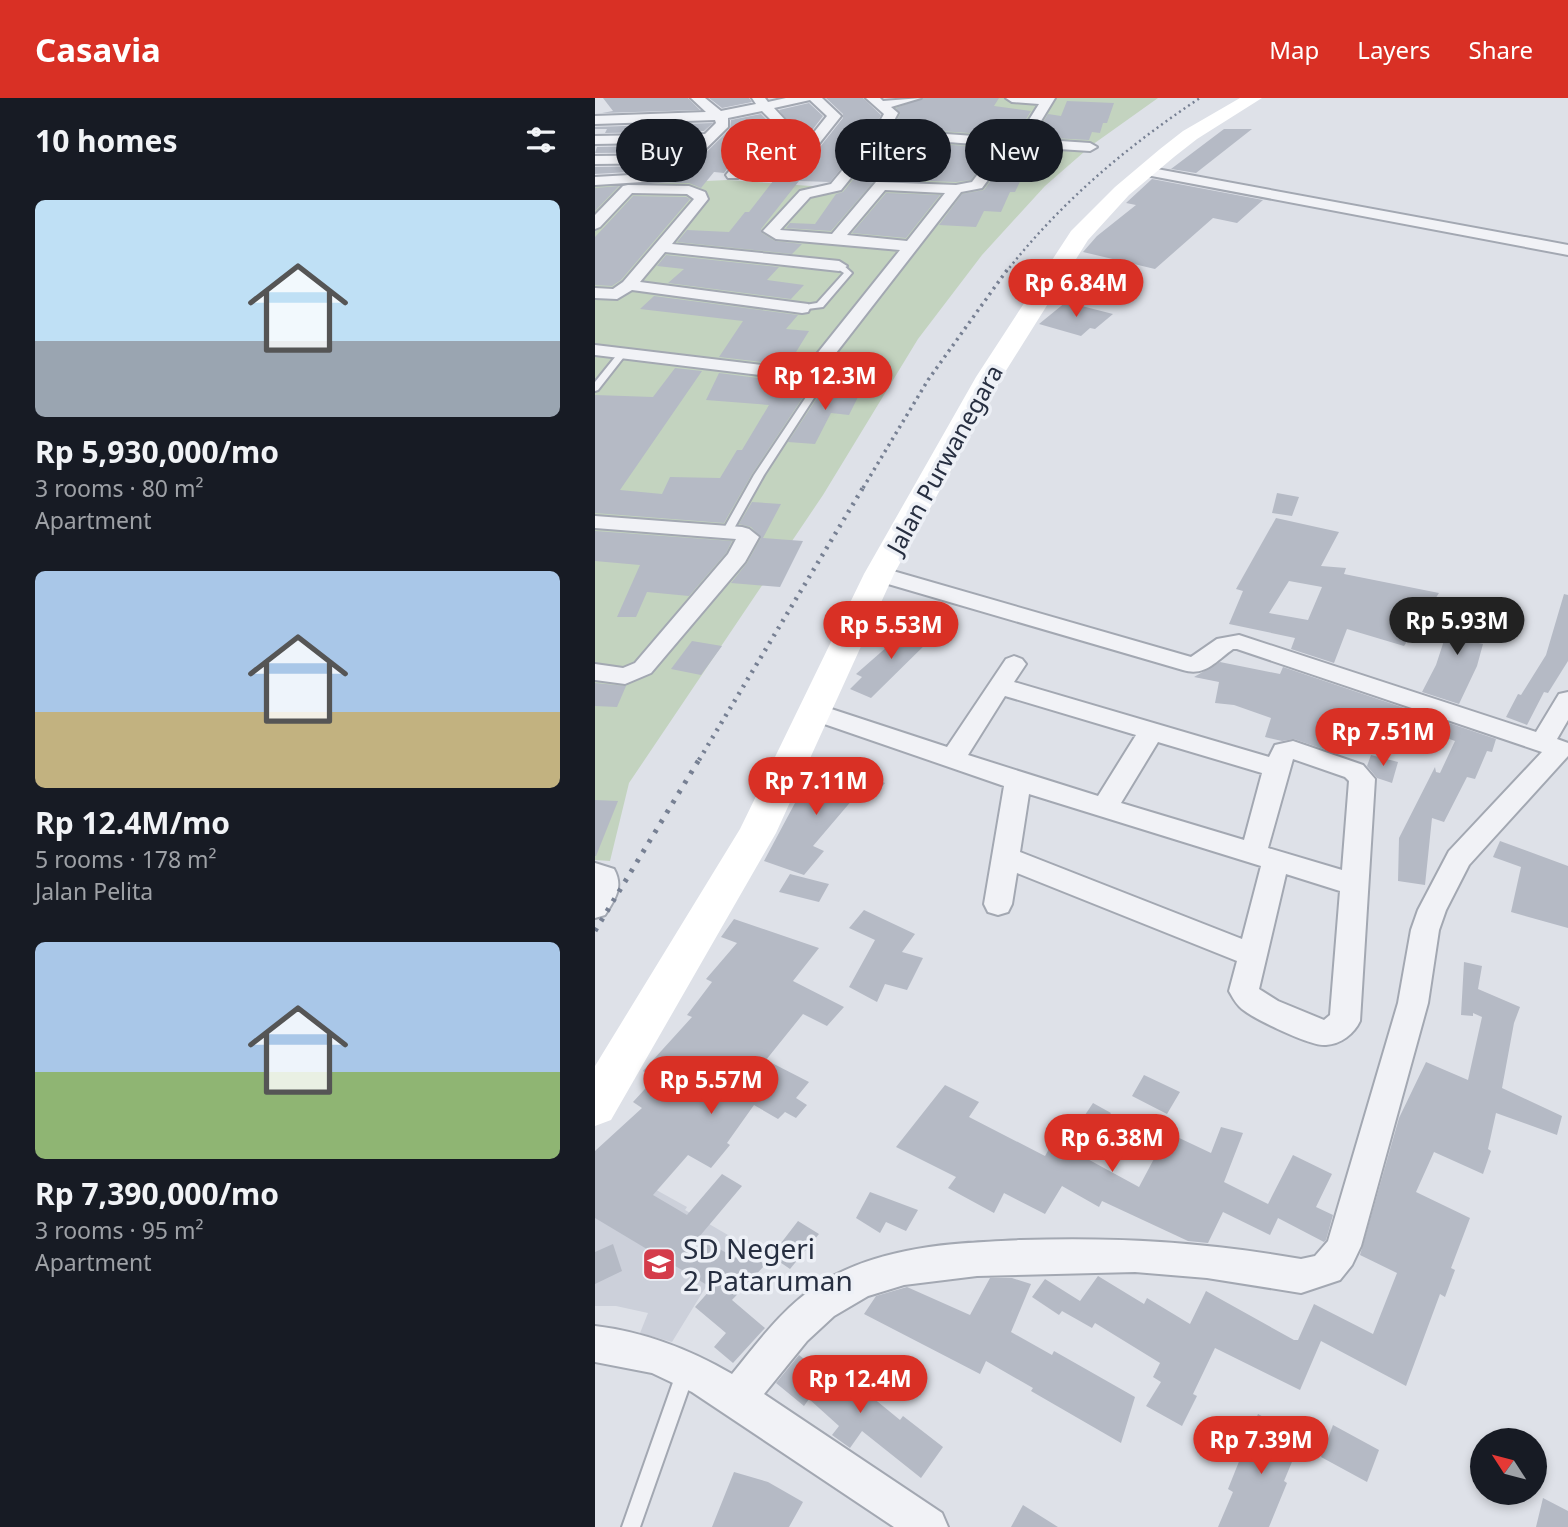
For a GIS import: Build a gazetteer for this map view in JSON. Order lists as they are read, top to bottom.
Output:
{
  "streets": {
    "street": ["Jalan Purwanegara"]
  },
  "places": {
    "school or university": ["SD Negeri 2 Pataruman"]
  },
  "north": "top left",
  "page": {
    "header": "Casavia",
    "nav": ["Map", "Layers", "Share"],
    "heading": "10 homes",
    "chip": [
      "Buy",
      "Rent",
      "Filters",
      "New"
    ],
    "list": [
      {
        "name": "Rp 5,930,000/mo",
        "note": "3 rooms · 80 m² · Apartment"
      },
      {
        "name": "Rp 12.4M/mo",
        "note": "5 rooms · 178 m² · Jalan Pelita"
      },
      {
        "name": "Rp 7,390,000/mo",
        "note": "3 rooms · 95 m² · Apartment"
      }
    ],
    "price": [
      "Rp 6.84M",
      "Rp 12.3M",
      "Rp 5.93M",
      "Rp 5.53M",
      "Rp 7.51M",
      "Rp 7.11M",
      "Rp 5.57M",
      "Rp 6.38M",
      "Rp 12.4M",
      "Rp 7.39M"
    ]
  }
}
